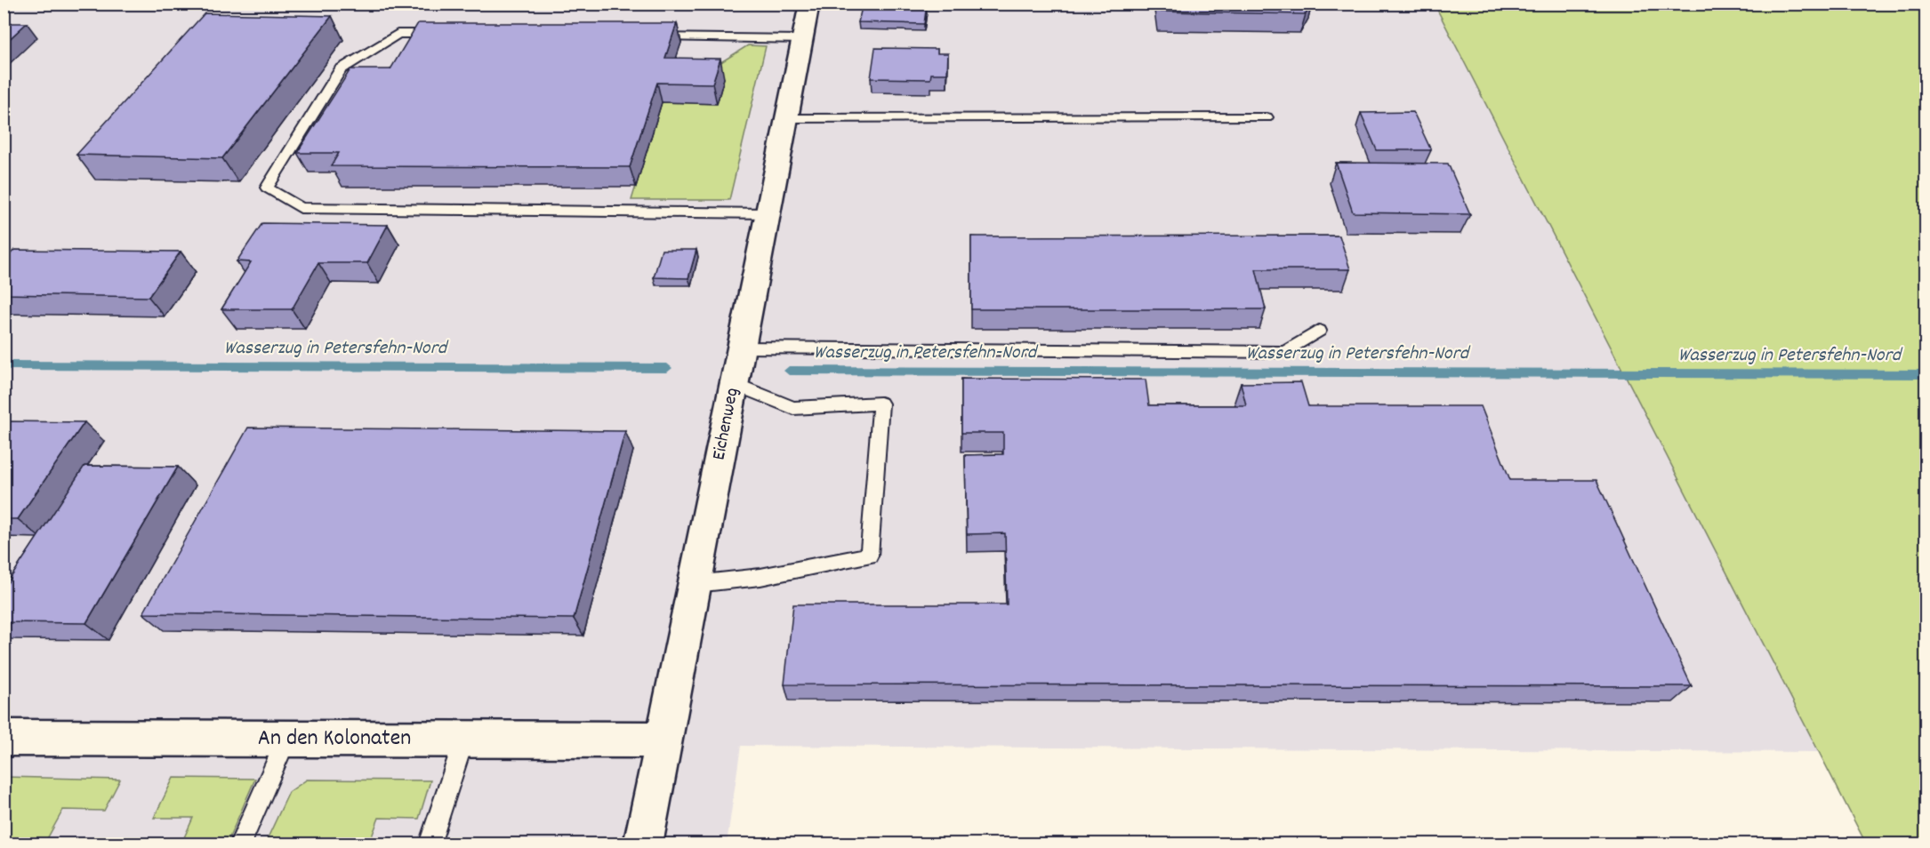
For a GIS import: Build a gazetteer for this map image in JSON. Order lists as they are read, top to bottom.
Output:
{
  "streets": {
    "street": ["Eichenweg", "An den Kolonaten"]
  },
  "crossings": [
    ["Eichenweg", "An den Kolonaten"]
  ],
  "water": ["Wasserzug in Petersfehn-Nord"]
}
